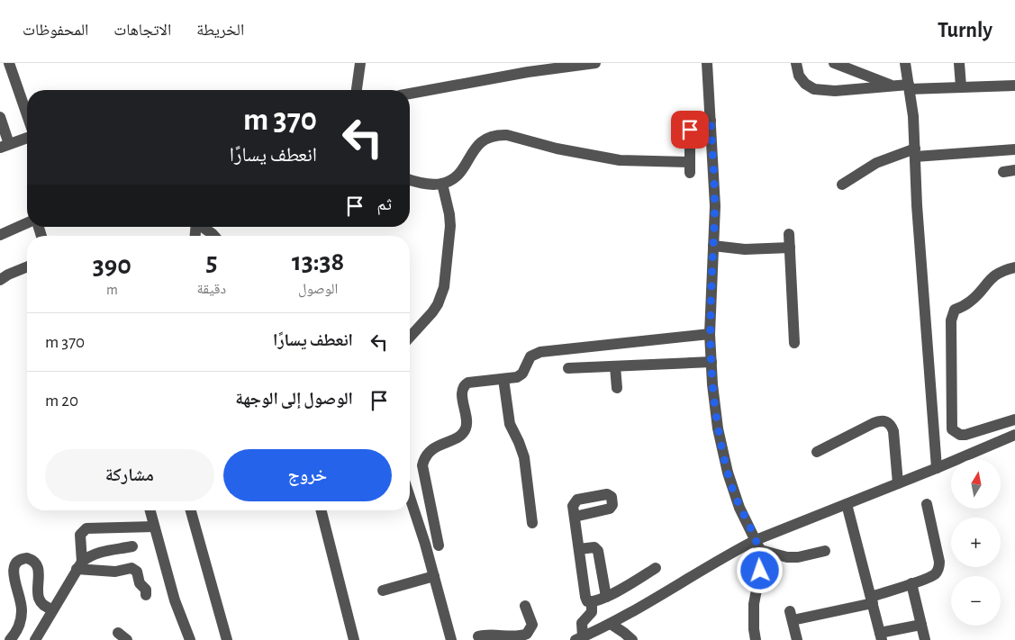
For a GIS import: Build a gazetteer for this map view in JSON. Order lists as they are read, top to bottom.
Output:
{
  "north": "top",
  "page": {
    "header": "Turnly",
    "nav": ["الخريطة", "الاتجاهات", "المحفوظات"],
    "turn": ["370 m", "انعطف يسارًا"],
    "then": "ثم",
    "eta": [
      "13:38",
      "الوصول",
      "5",
      "دقيقة",
      "390",
      "m"
    ],
    "list": [
      {
        "name": "انعطف يسارًا",
        "value": "370 m"
      },
      {
        "name": "الوصول إلى الوجهة",
        "value": "20 m"
      }
    ],
    "buttons": ["خروج", "مشاركة"],
    "map_buttons": ["+", "−"]
  }
}
